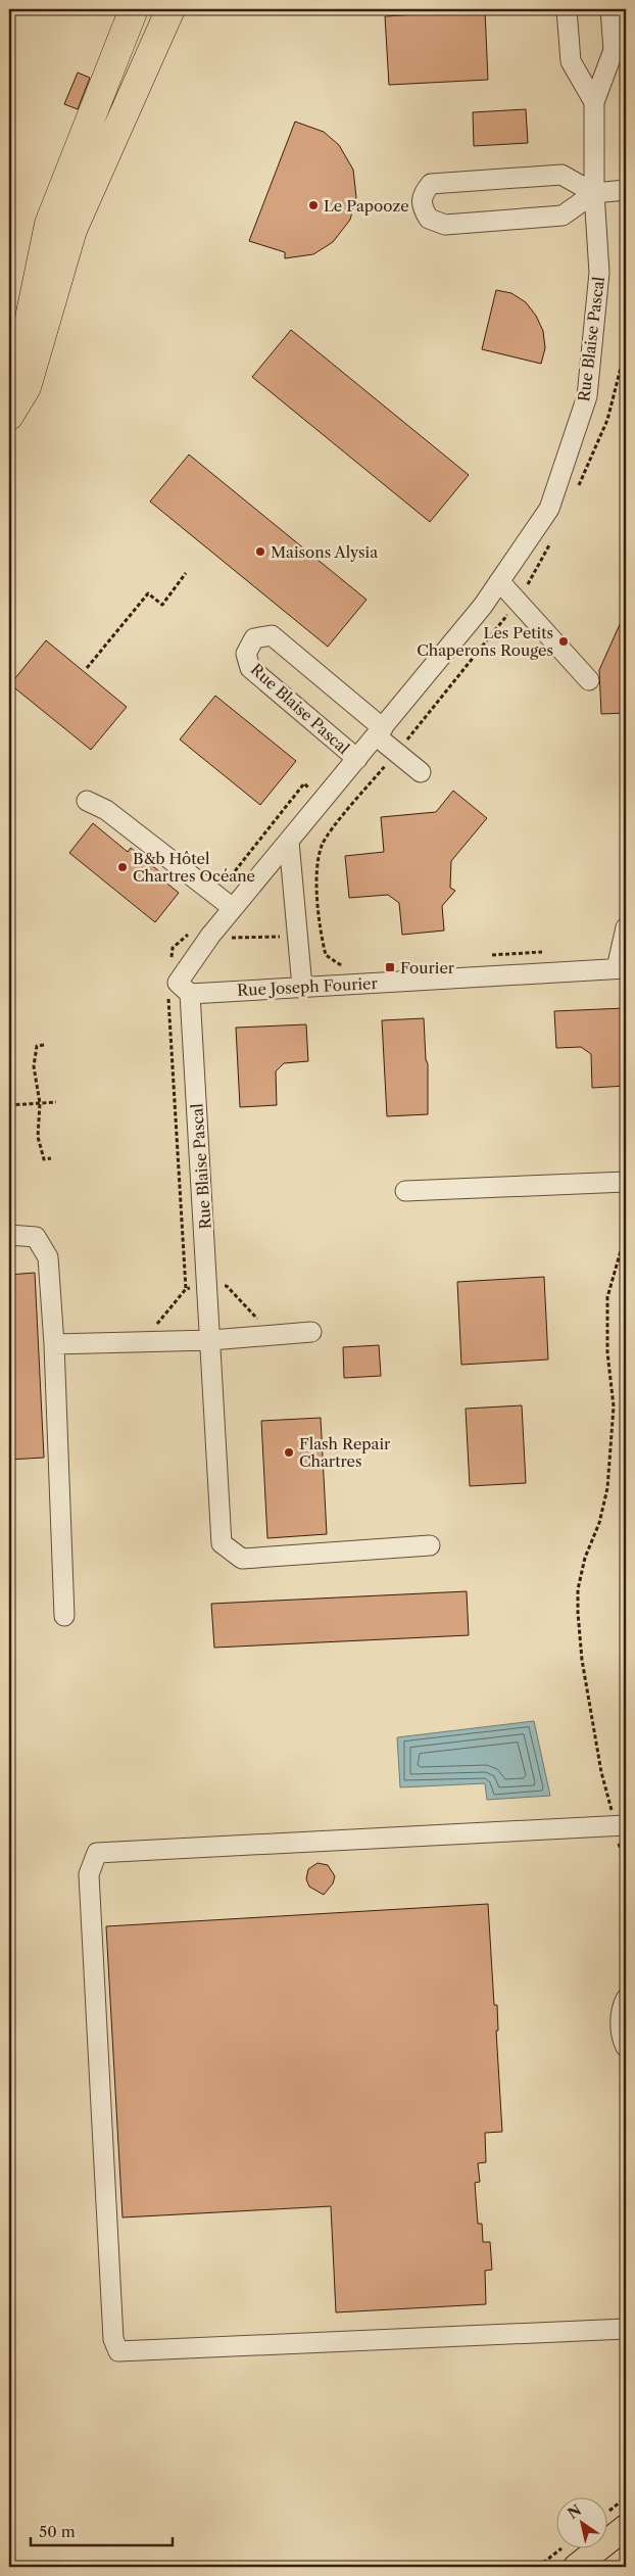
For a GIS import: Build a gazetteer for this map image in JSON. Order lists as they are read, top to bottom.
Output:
{
  "streets": {
    "street": ["Rue Blaise Pascal", "Rue Joseph Fourier"]
  },
  "crossings": [
    ["Rue Blaise Pascal", "Rue Joseph Fourier"]
  ],
  "places": {
    "other": [
      "Le Papooze",
      "Maisons Alysia",
      "Les Petits Chaperons Rouges",
      "B&b Hôtel Chartres Océane",
      "Flash Repair Chartres"
    ],
    "transit": ["Fourier"]
  },
  "scale_bar": "50 m",
  "north": "top left"
}
